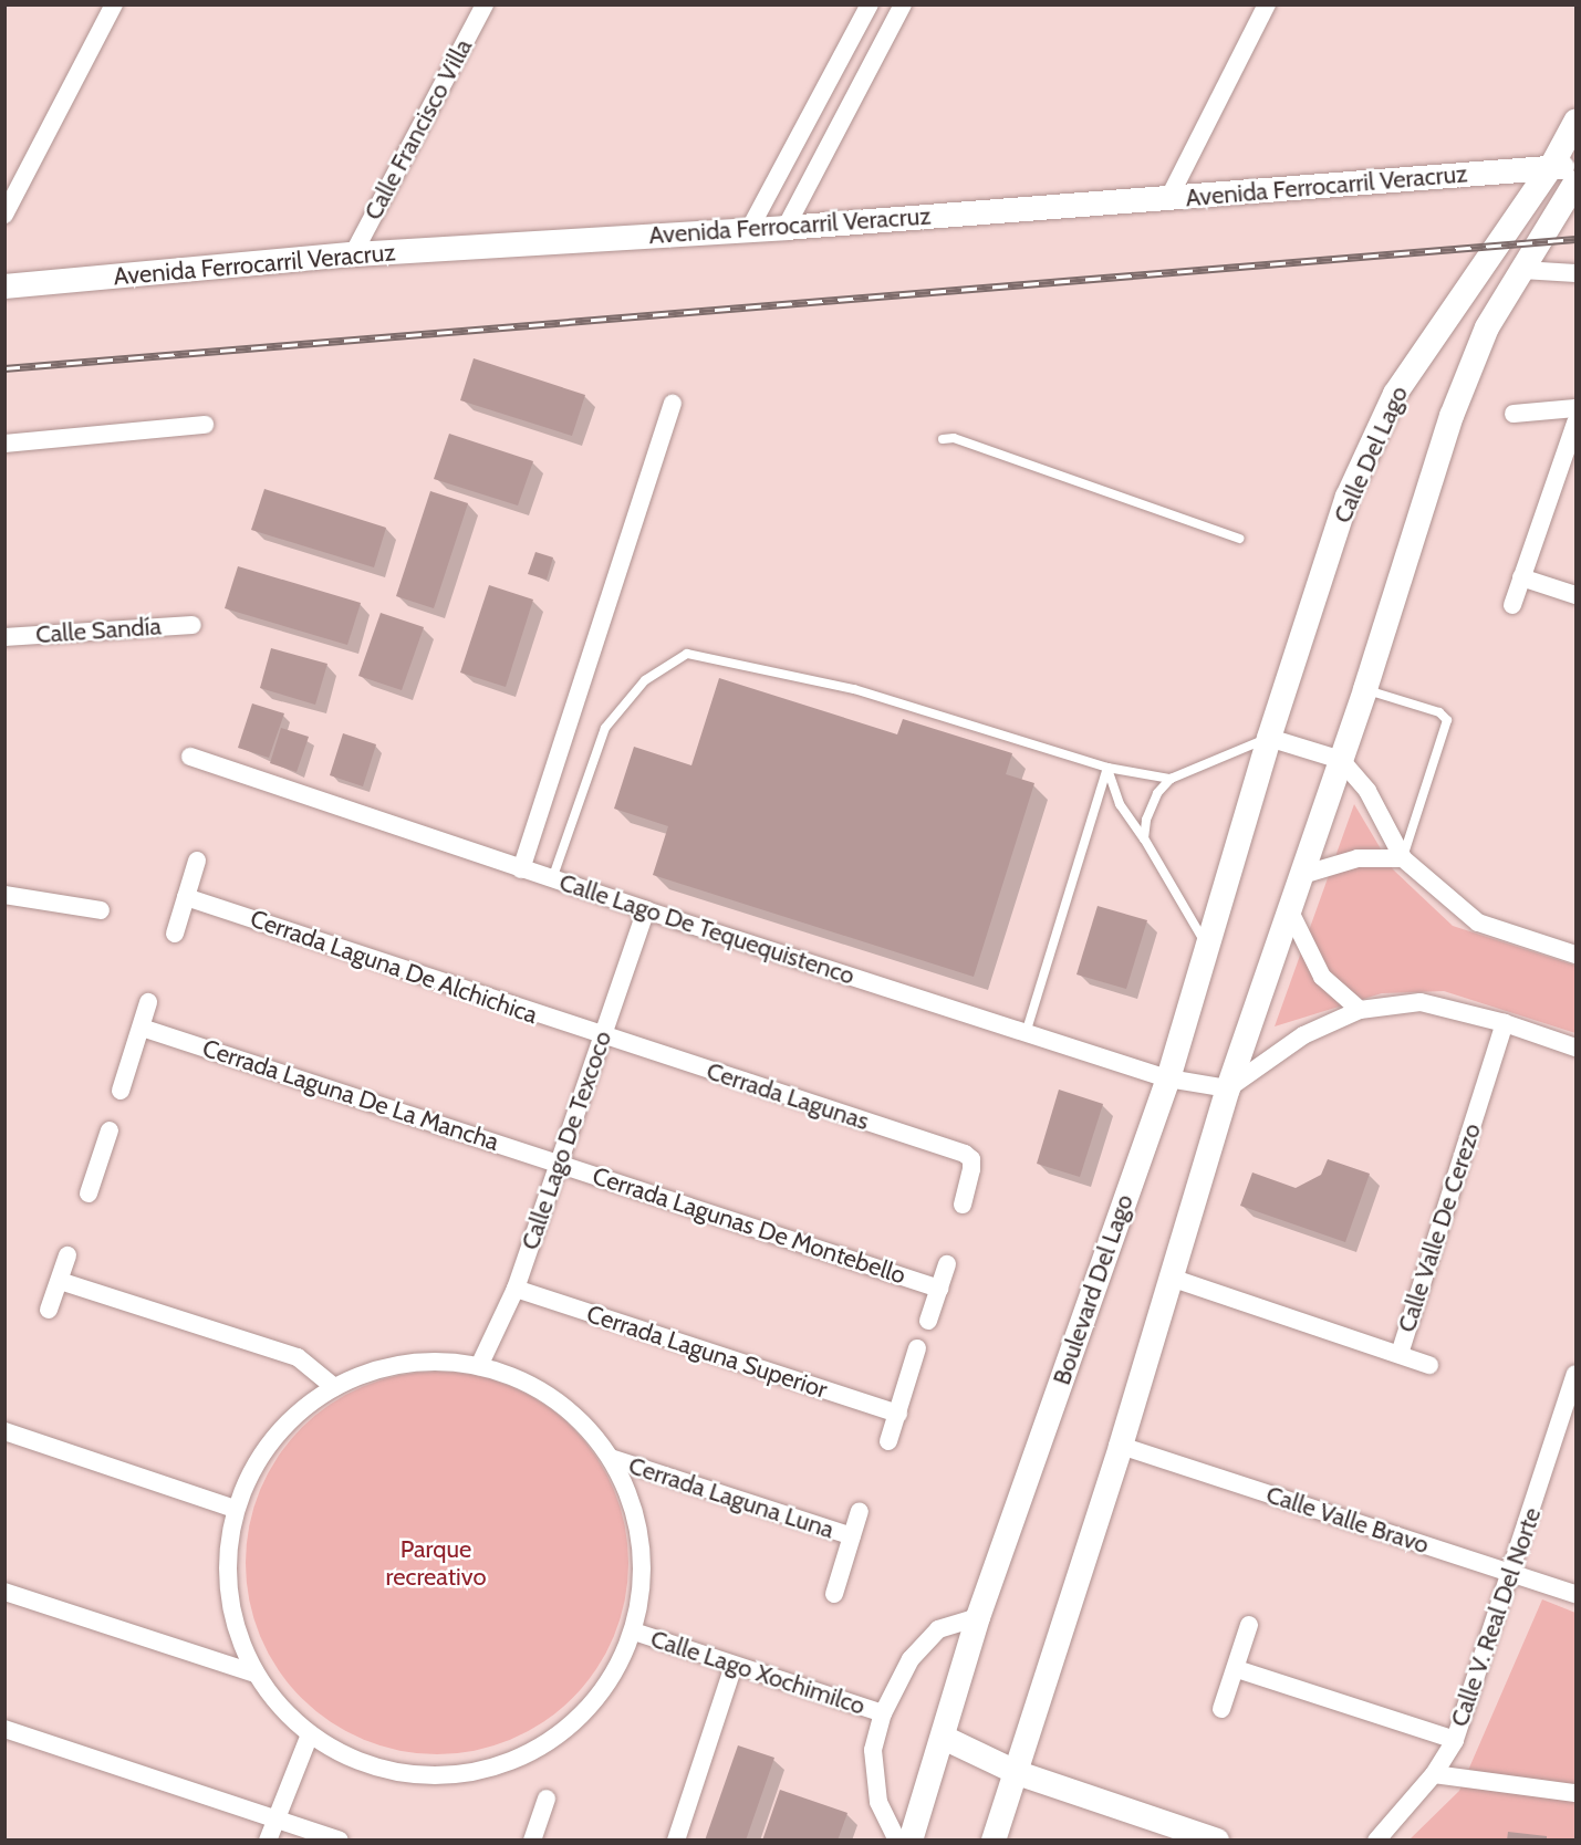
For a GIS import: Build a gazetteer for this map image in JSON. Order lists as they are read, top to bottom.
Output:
{
  "streets": {
    "street": [
      "Calle Francisco Villa",
      "Avenida Ferrocarril Veracruz",
      "Calle Del Lago",
      "Calle Sandía",
      "Calle Lago De Tequequistenco",
      "Cerrada Laguna De Alchichica",
      "Cerrada Laguna De La Mancha",
      "Cerrada Lagunas",
      "Calle Lago De Texcoco",
      "Cerrada Lagunas De Montebello",
      "Calle Valle De Cerezo",
      "Boulevard Del Lago",
      "Cerrada Laguna Superior",
      "Cerrada Laguna Luna",
      "Calle Valle Bravo",
      "Calle V. Real Del Norte",
      "Calle Lago Xochimilco"
    ]
  },
  "crossings": [
    ["Calle Francisco Villa", "Avenida Ferrocarril Veracruz"],
    ["Avenida Ferrocarril Veracruz", "Calle Del Lago"],
    ["Calle Del Lago", "Boulevard Del Lago"],
    ["Calle Lago De Tequequistenco", "Calle Lago De Texcoco"],
    ["Calle Lago De Tequequistenco", "Boulevard Del Lago"],
    ["Cerrada Laguna De Alchichica", "Cerrada Lagunas"],
    ["Cerrada Laguna De Alchichica", "Calle Lago De Texcoco"],
    ["Cerrada Laguna De La Mancha", "Calle Lago De Texcoco"],
    ["Cerrada Laguna De La Mancha", "Cerrada Lagunas De Montebello"],
    ["Cerrada Lagunas", "Calle Lago De Texcoco"],
    ["Calle Lago De Texcoco", "Cerrada Lagunas De Montebello"],
    ["Calle Lago De Texcoco", "Cerrada Laguna Superior"],
    ["Calle Valle Bravo", "Calle V. Real Del Norte"]
  ],
  "parks": ["Parque recreativo"]
}
